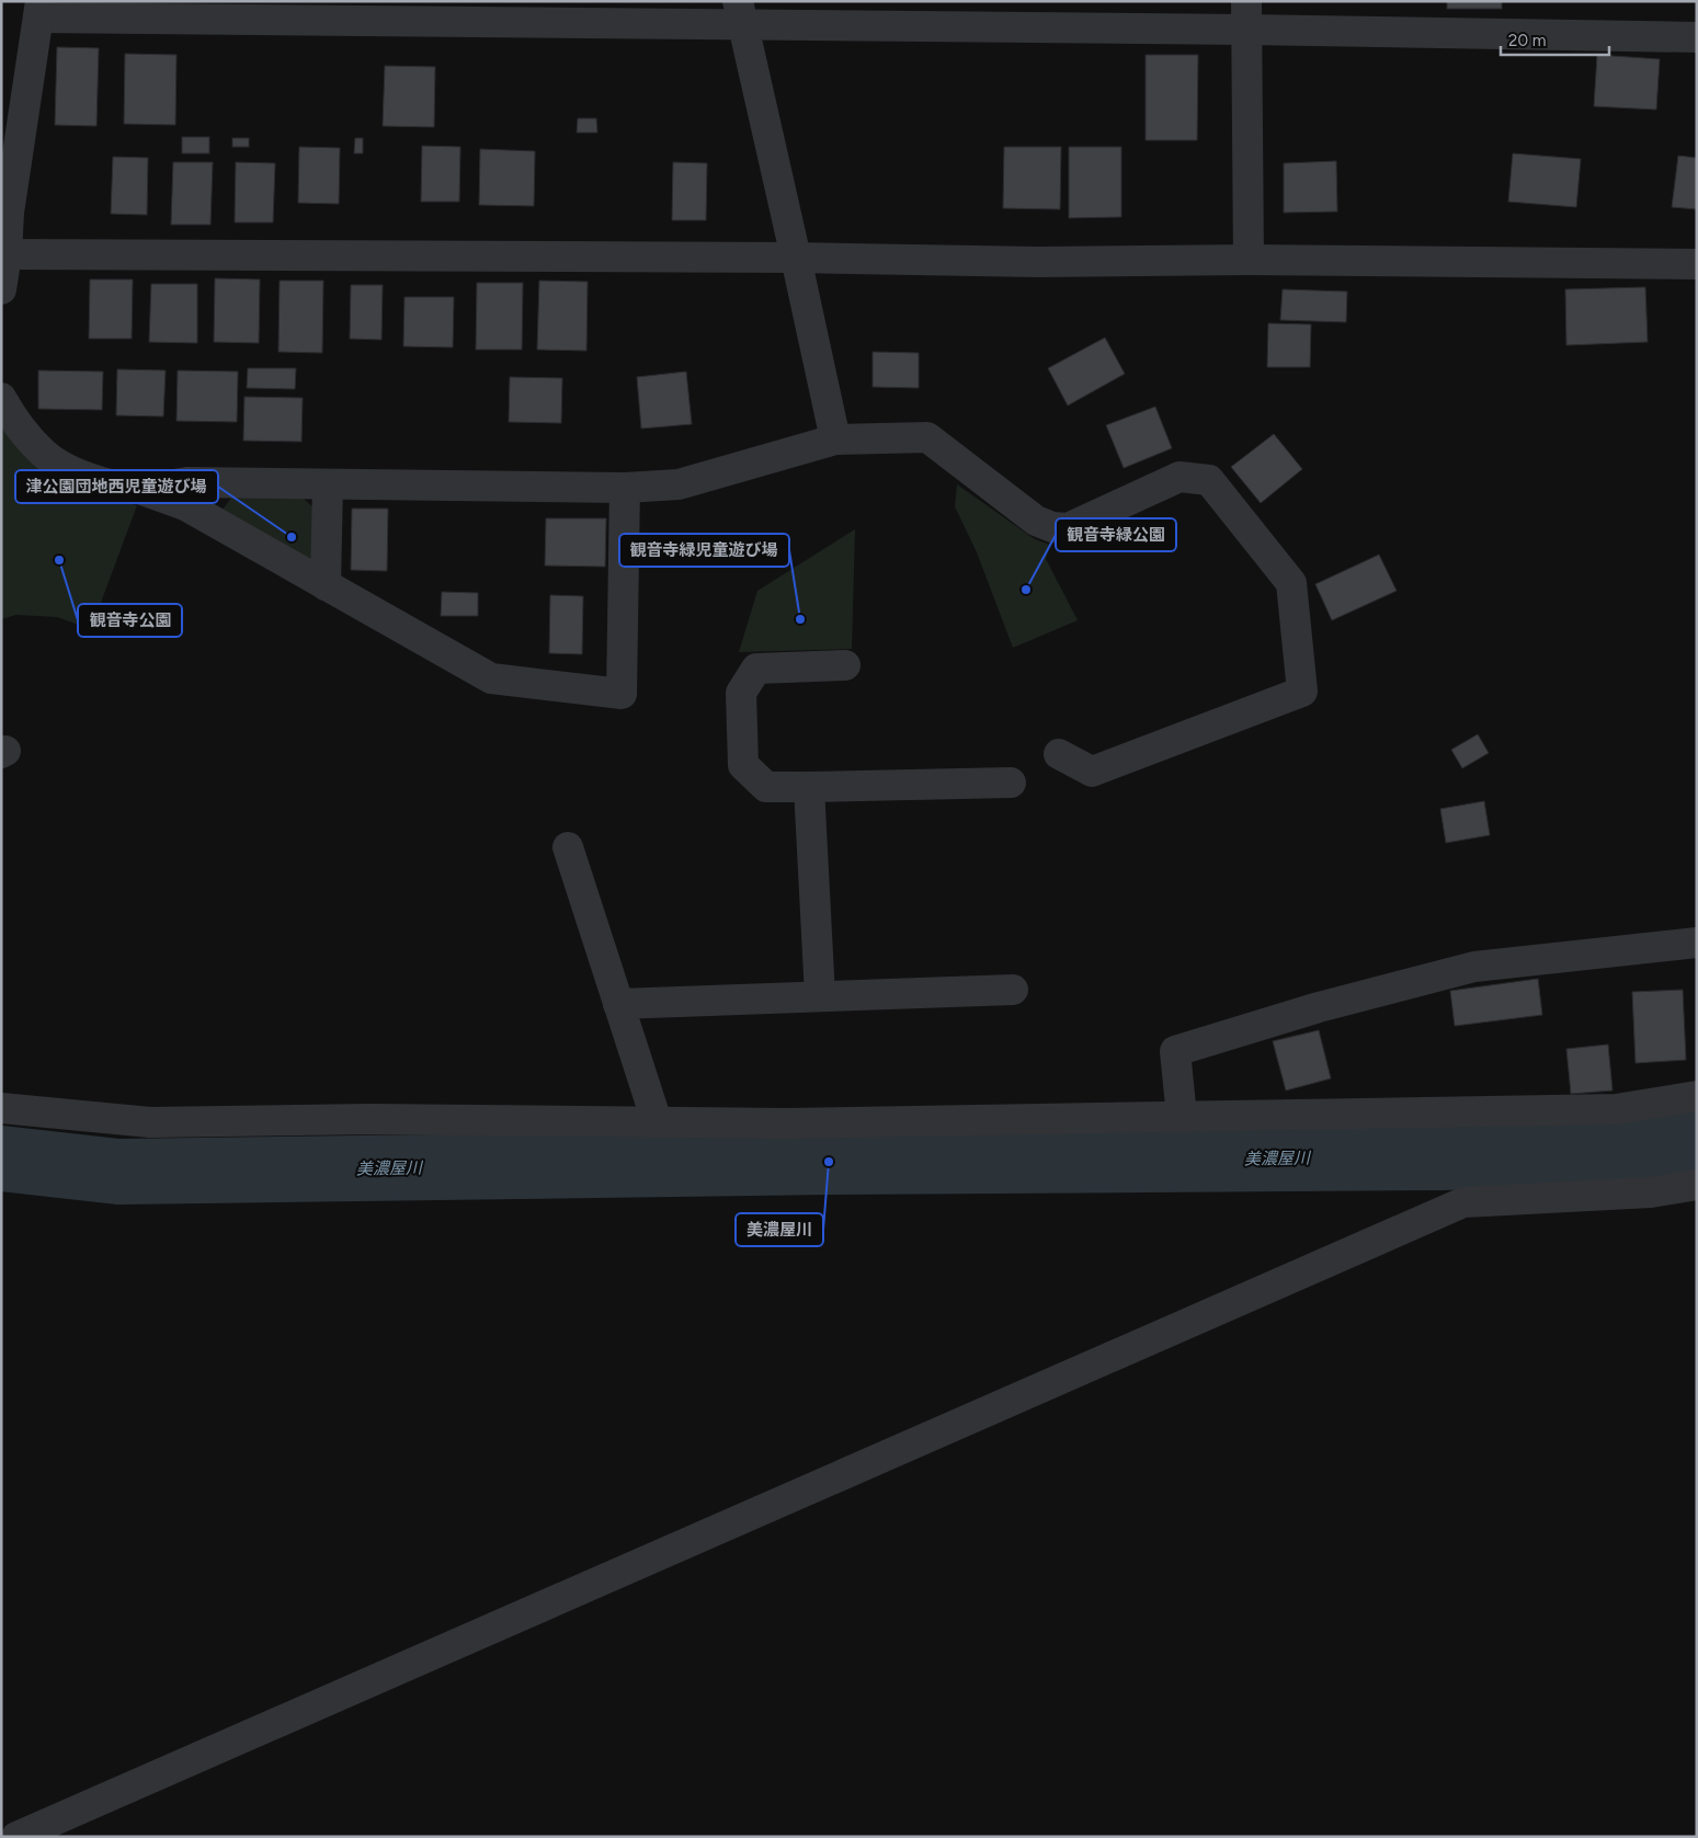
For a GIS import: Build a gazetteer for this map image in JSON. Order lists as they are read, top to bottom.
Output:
{
  "water": ["美濃屋川"],
  "places": [
    "津公園団地西児童遊び場",
    "観音寺公園",
    "観音寺緑公園",
    "観音寺緑児童遊び場",
    "美濃屋川"
  ],
  "scale_bar": "20 m"
}
